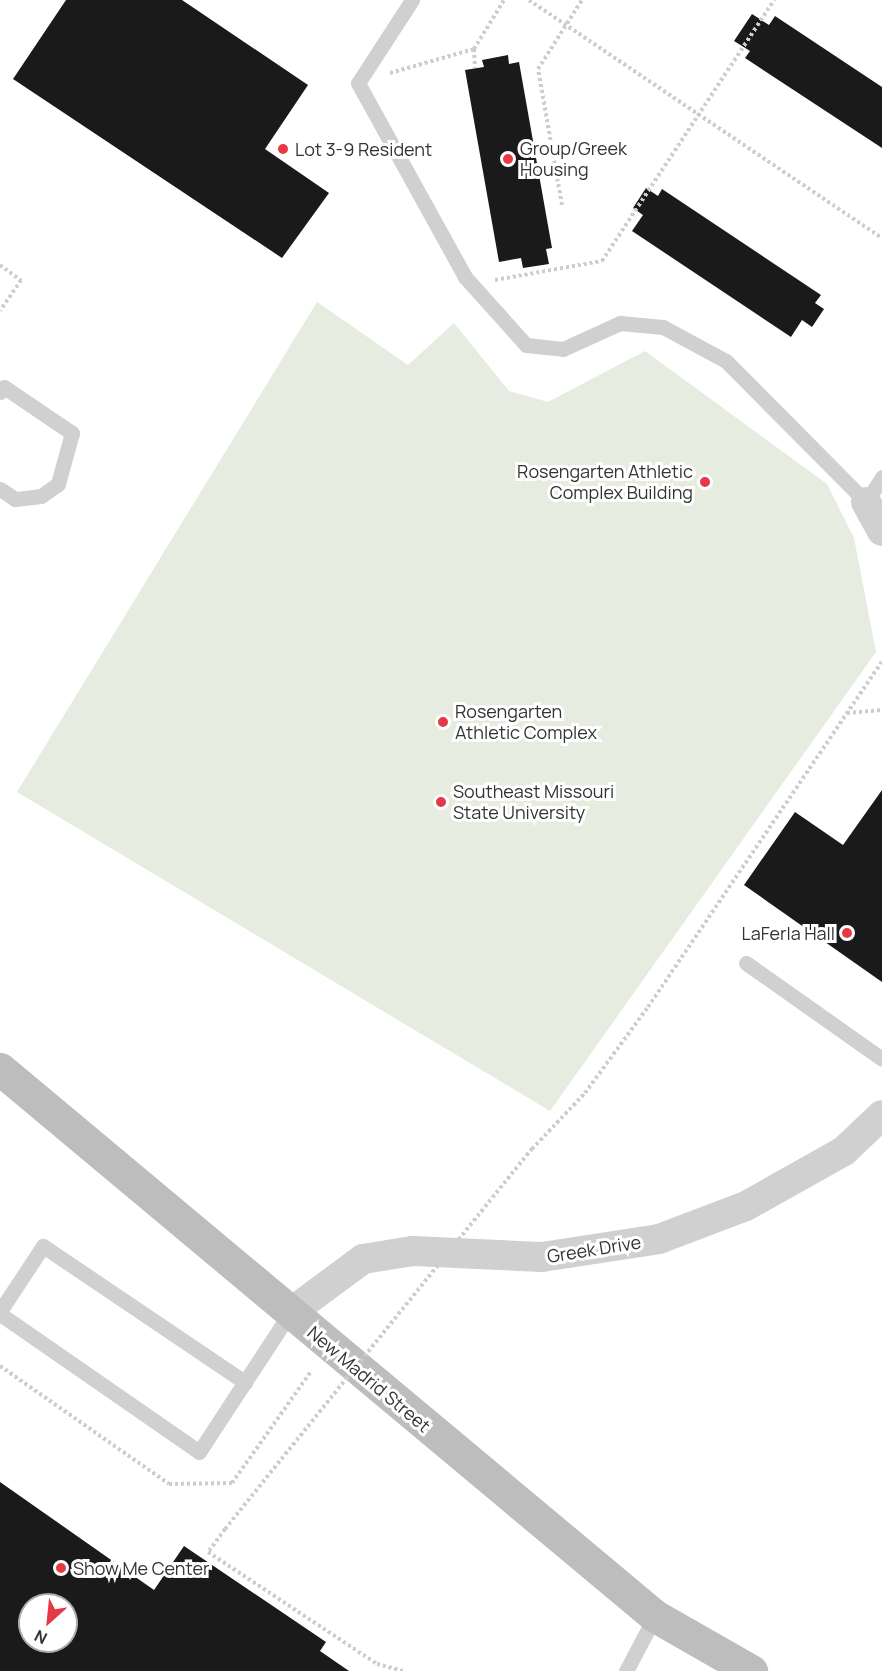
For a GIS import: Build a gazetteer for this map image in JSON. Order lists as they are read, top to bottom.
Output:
{
  "streets": {
    "street": ["Greek Drive", "New Madrid Street"]
  },
  "crossings": [
    ["Greek Drive", "New Madrid Street"]
  ],
  "places": [
    "Lot 3-9 Resident",
    "Group/Greek Housing",
    "Rosengarten Athletic Complex Building",
    "Rosengarten Athletic Complex",
    "Southeast Missouri State University",
    "LaFerla Hall",
    "Show Me Center"
  ],
  "north": "bottom left"
}
